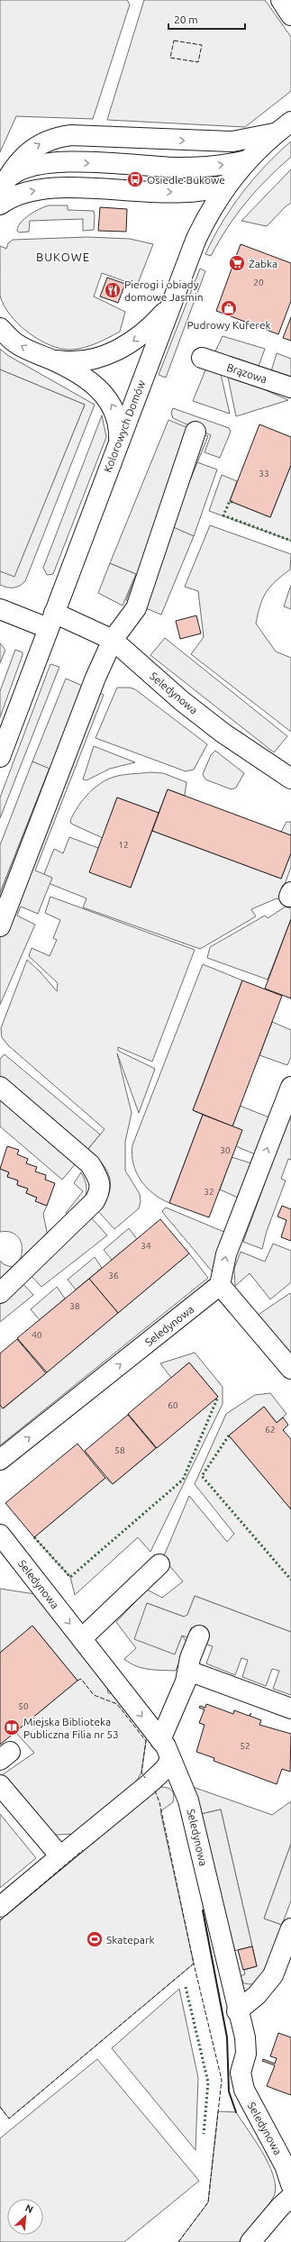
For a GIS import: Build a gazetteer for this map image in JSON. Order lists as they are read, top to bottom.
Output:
{
  "streets": {
    "street": ["Brązowa", "Kolorowych Domów", "Seledynowa"]
  },
  "crossings": [
    ["Kolorowych Domów", "Seledynowa"]
  ],
  "districts": ["BUKOWE"],
  "places": {
    "bus stop": ["Osiedle Bukowe"],
    "supermarket": ["Żabka"],
    "restaurant": ["Pierogi i obiady domowe Jasmin"],
    "shop": ["Pudrowy Kuferek"],
    "library": ["Miejska Biblioteka Publiczna Filia nr 53"],
    "sports": ["Skatepark"]
  },
  "house_numbers": [
    "20",
    "33",
    "12",
    "30",
    "32",
    "34",
    "36",
    "38",
    "40",
    "60",
    "62",
    "58",
    "50",
    "52"
  ],
  "scale_bar": "20 m",
  "north": "top right"
}
